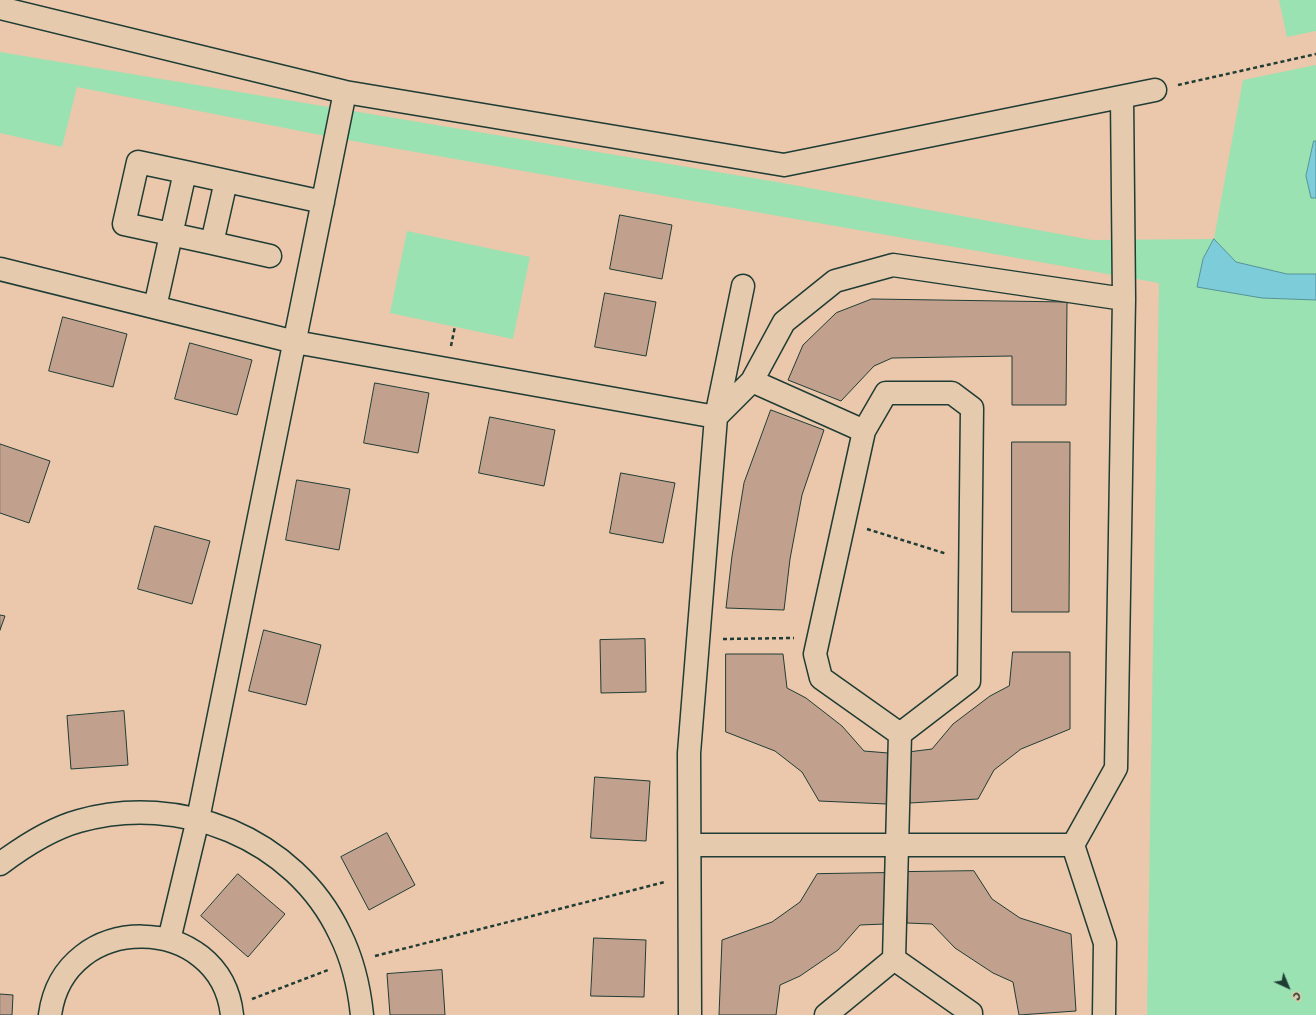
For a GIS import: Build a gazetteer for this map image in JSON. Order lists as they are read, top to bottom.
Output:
{
  "north": "bottom right"
}
